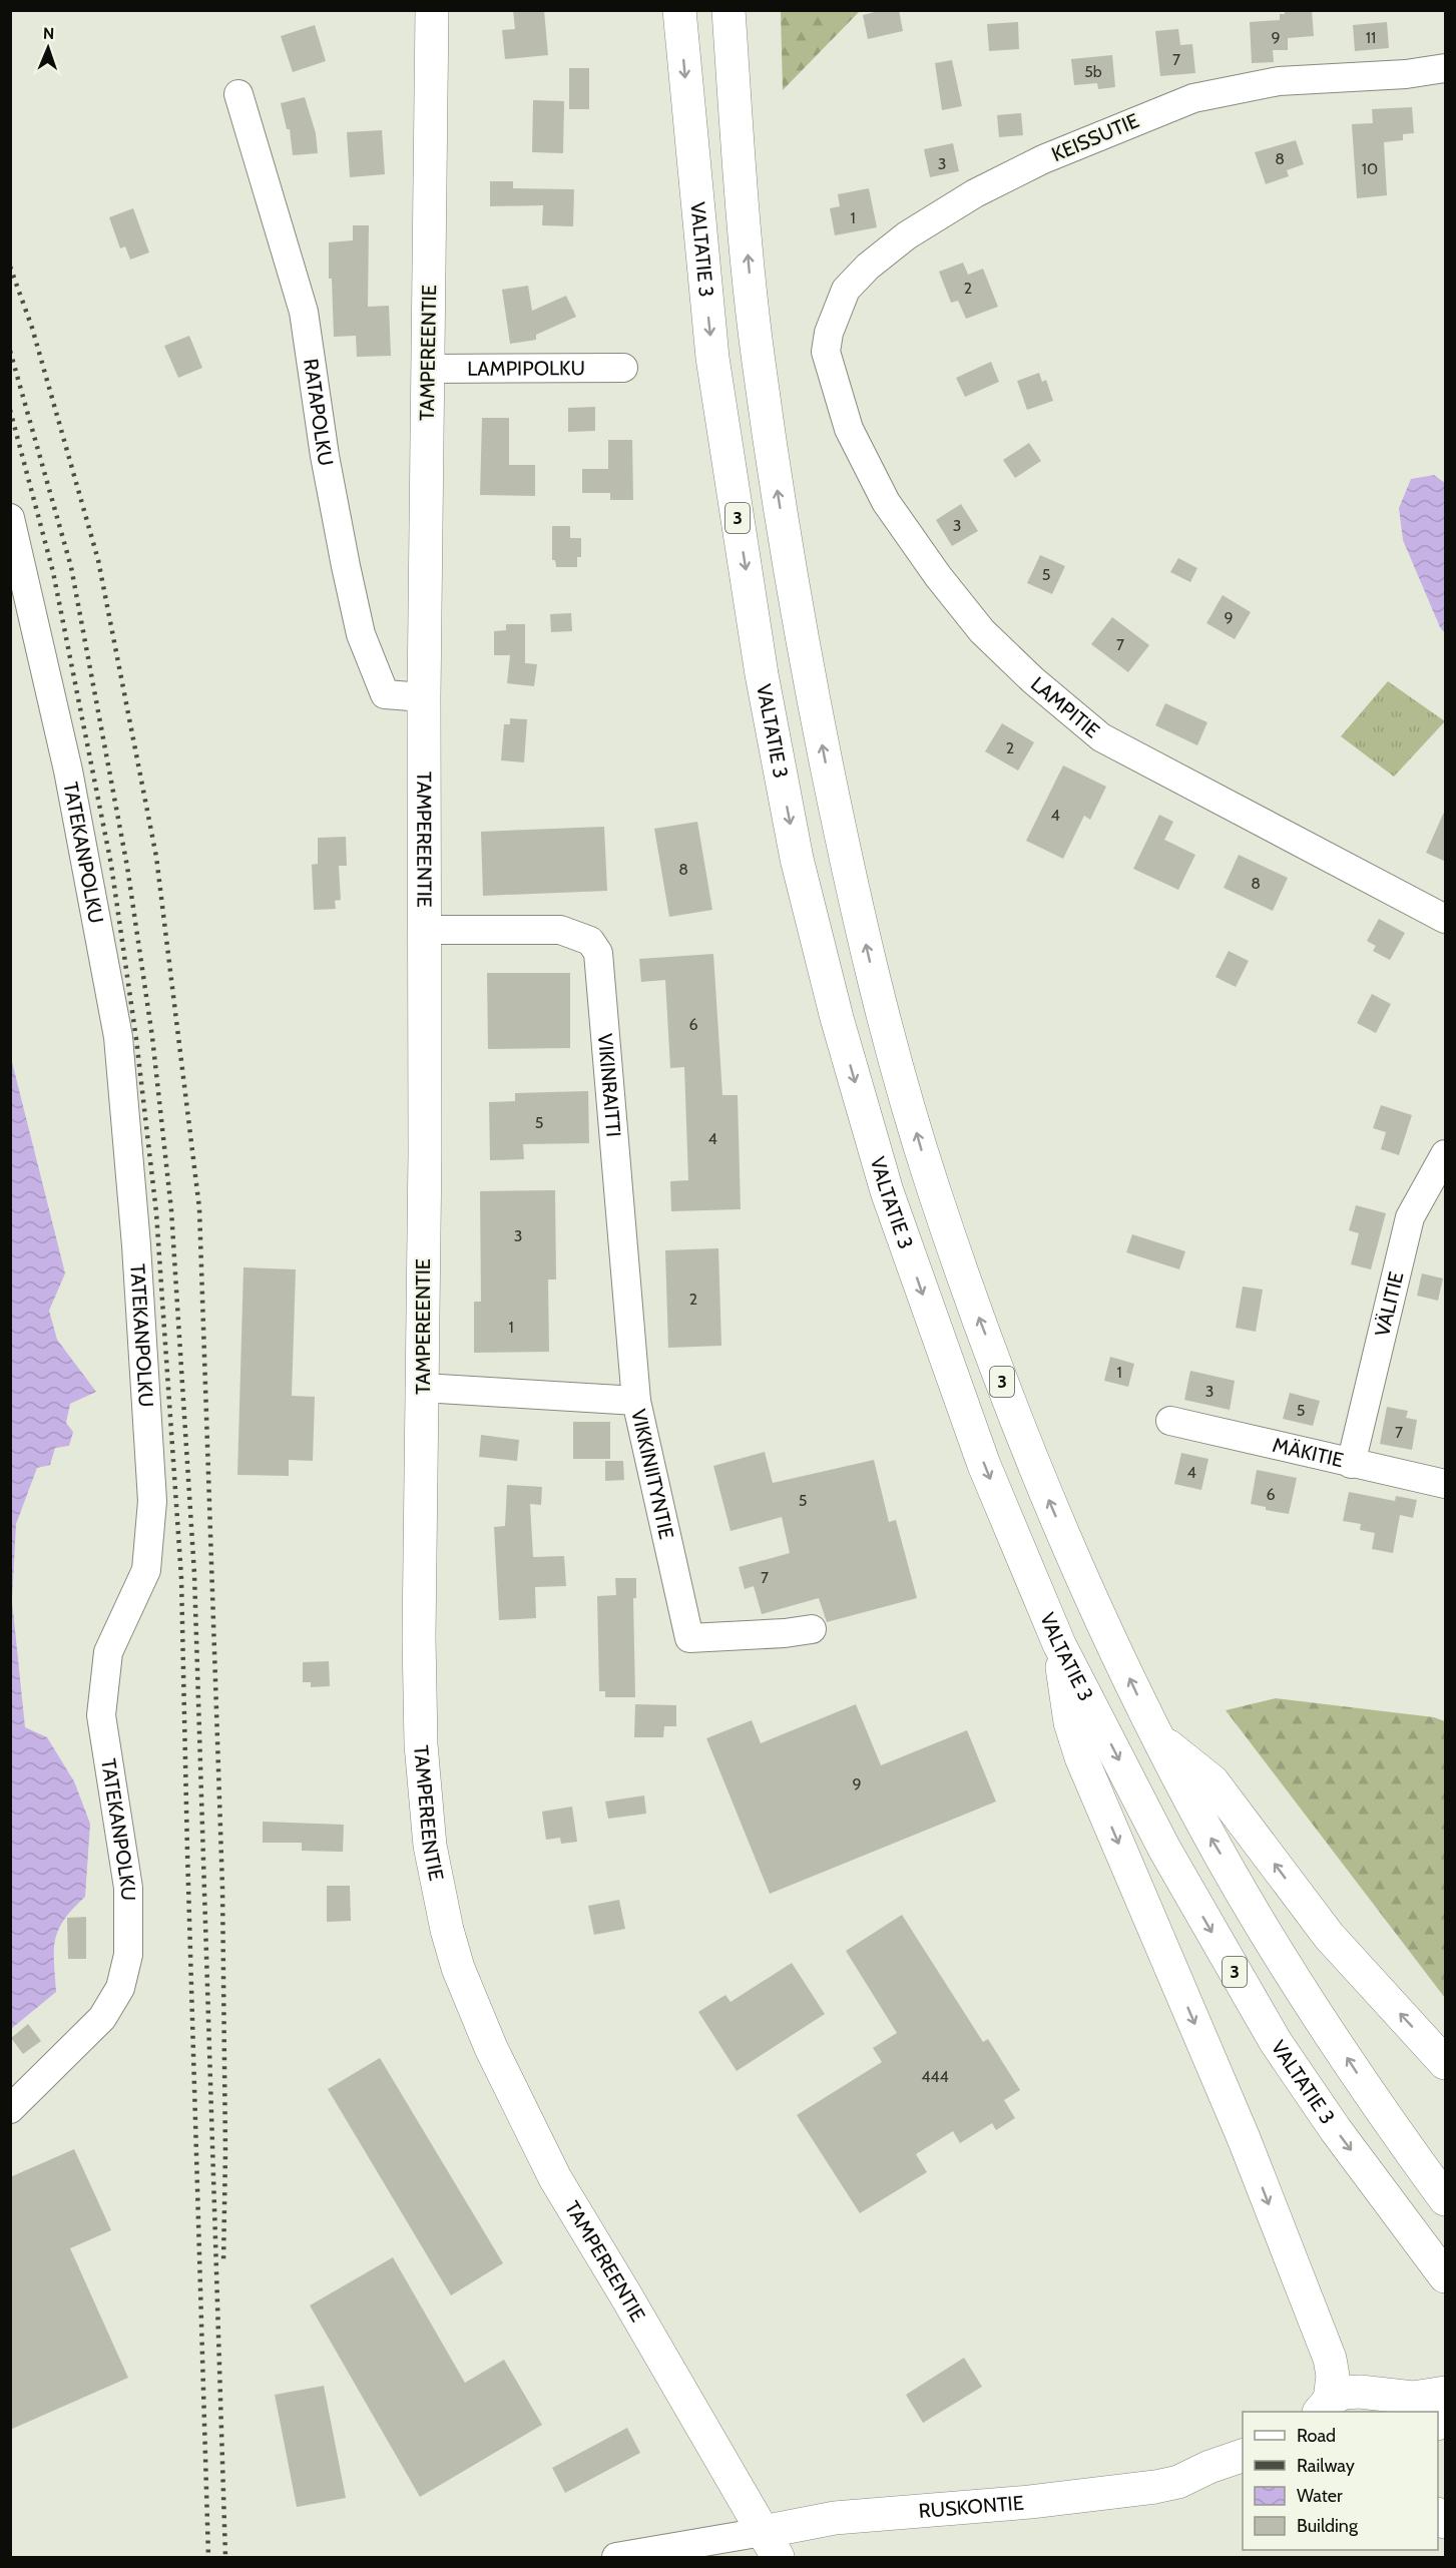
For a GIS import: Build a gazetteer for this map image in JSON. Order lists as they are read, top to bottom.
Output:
{
  "streets": {
    "main road": [
      "VALTATIE 3",
      "TAMPEREENTIE",
      "3",
      "RUSKONTIE"
    ],
    "street": [
      "KEISSUTIE",
      "LAMPIPOLKU",
      "RATAPOLKU",
      "LAMPITIE",
      "TATEKANPOLKU",
      "VIKINRAITTI",
      "VÄLITIE",
      "MÄKITIE",
      "VIKKINIITYNTIE"
    ]
  },
  "crossings": [
    ["KEISSUTIE", "LAMPITIE"],
    ["TAMPEREENTIE", "LAMPIPOLKU"],
    ["TAMPEREENTIE", "RATAPOLKU"],
    ["TAMPEREENTIE", "VIKINRAITTI"],
    ["TAMPEREENTIE", "VIKKINIITYNTIE"],
    ["TAMPEREENTIE", "RUSKONTIE"],
    ["VIKINRAITTI", "VIKKINIITYNTIE"],
    ["VÄLITIE", "MÄKITIE"]
  ],
  "house_numbers": [
    "9",
    "11",
    "7",
    "5b",
    "8",
    "3",
    "10",
    "1",
    "2",
    "3",
    "5",
    "9",
    "7",
    "2",
    "4",
    "8",
    "8",
    "6",
    "5",
    "4",
    "3",
    "2",
    "1",
    "1",
    "3",
    "5",
    "7",
    "4",
    "6",
    "5",
    "7",
    "9",
    "444"
  ],
  "legend": [
    "Road",
    "Railway",
    "Water",
    "Building"
  ],
  "north": "top"
}
